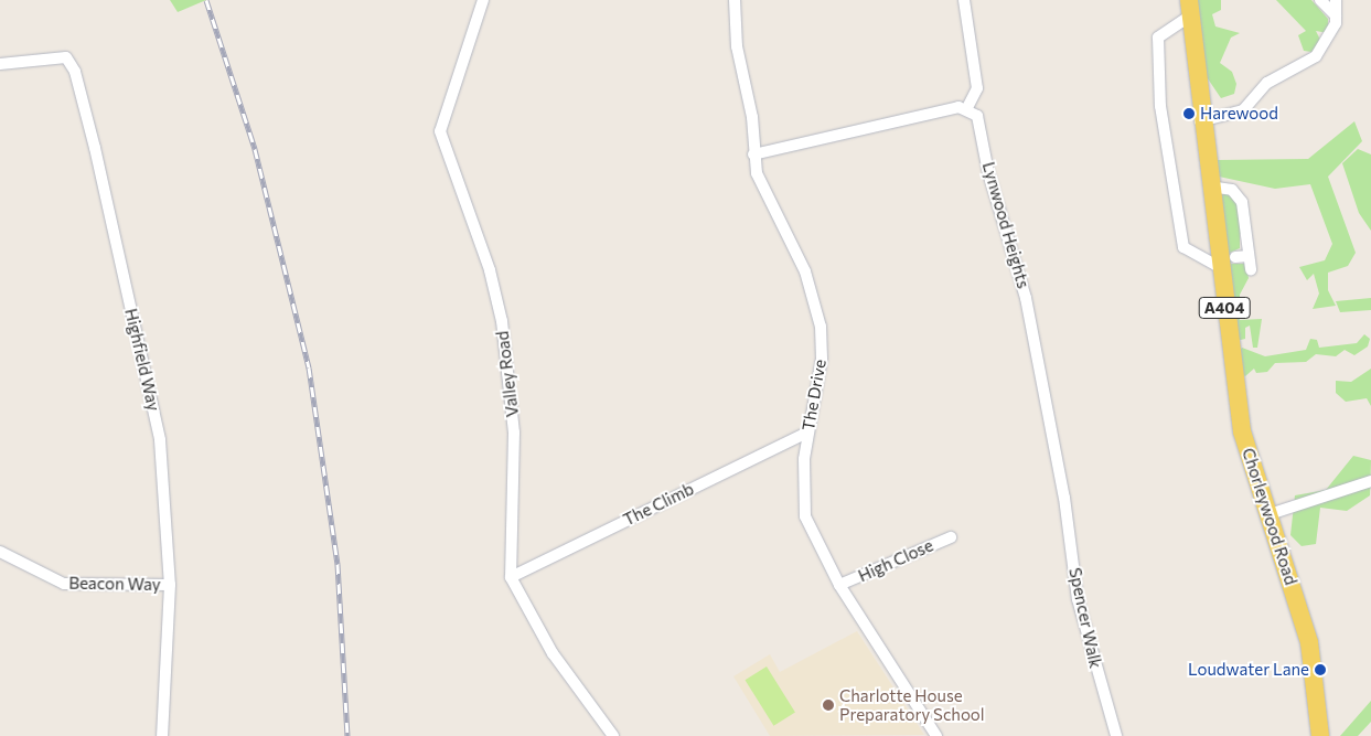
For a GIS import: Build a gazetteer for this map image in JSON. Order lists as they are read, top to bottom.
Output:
{
  "streets": {
    "main road": ["A404", "Chorleywood Road"],
    "street": [
      "Lynwood Heights",
      "Highfield Way",
      "Valley Road",
      "The Drive",
      "The Climb",
      "High Close",
      "Beacon Way",
      "Spencer Walk"
    ]
  },
  "crossings": [
    ["Lynwood Heights", "Spencer Walk"],
    ["Highfield Way", "Beacon Way"],
    ["Valley Road", "The Climb"],
    ["The Drive", "The Climb"],
    ["The Drive", "High Close"]
  ],
  "places": ["Harewood", "Loudwater Lane", "Charlotte House Preparatory School"]
}
